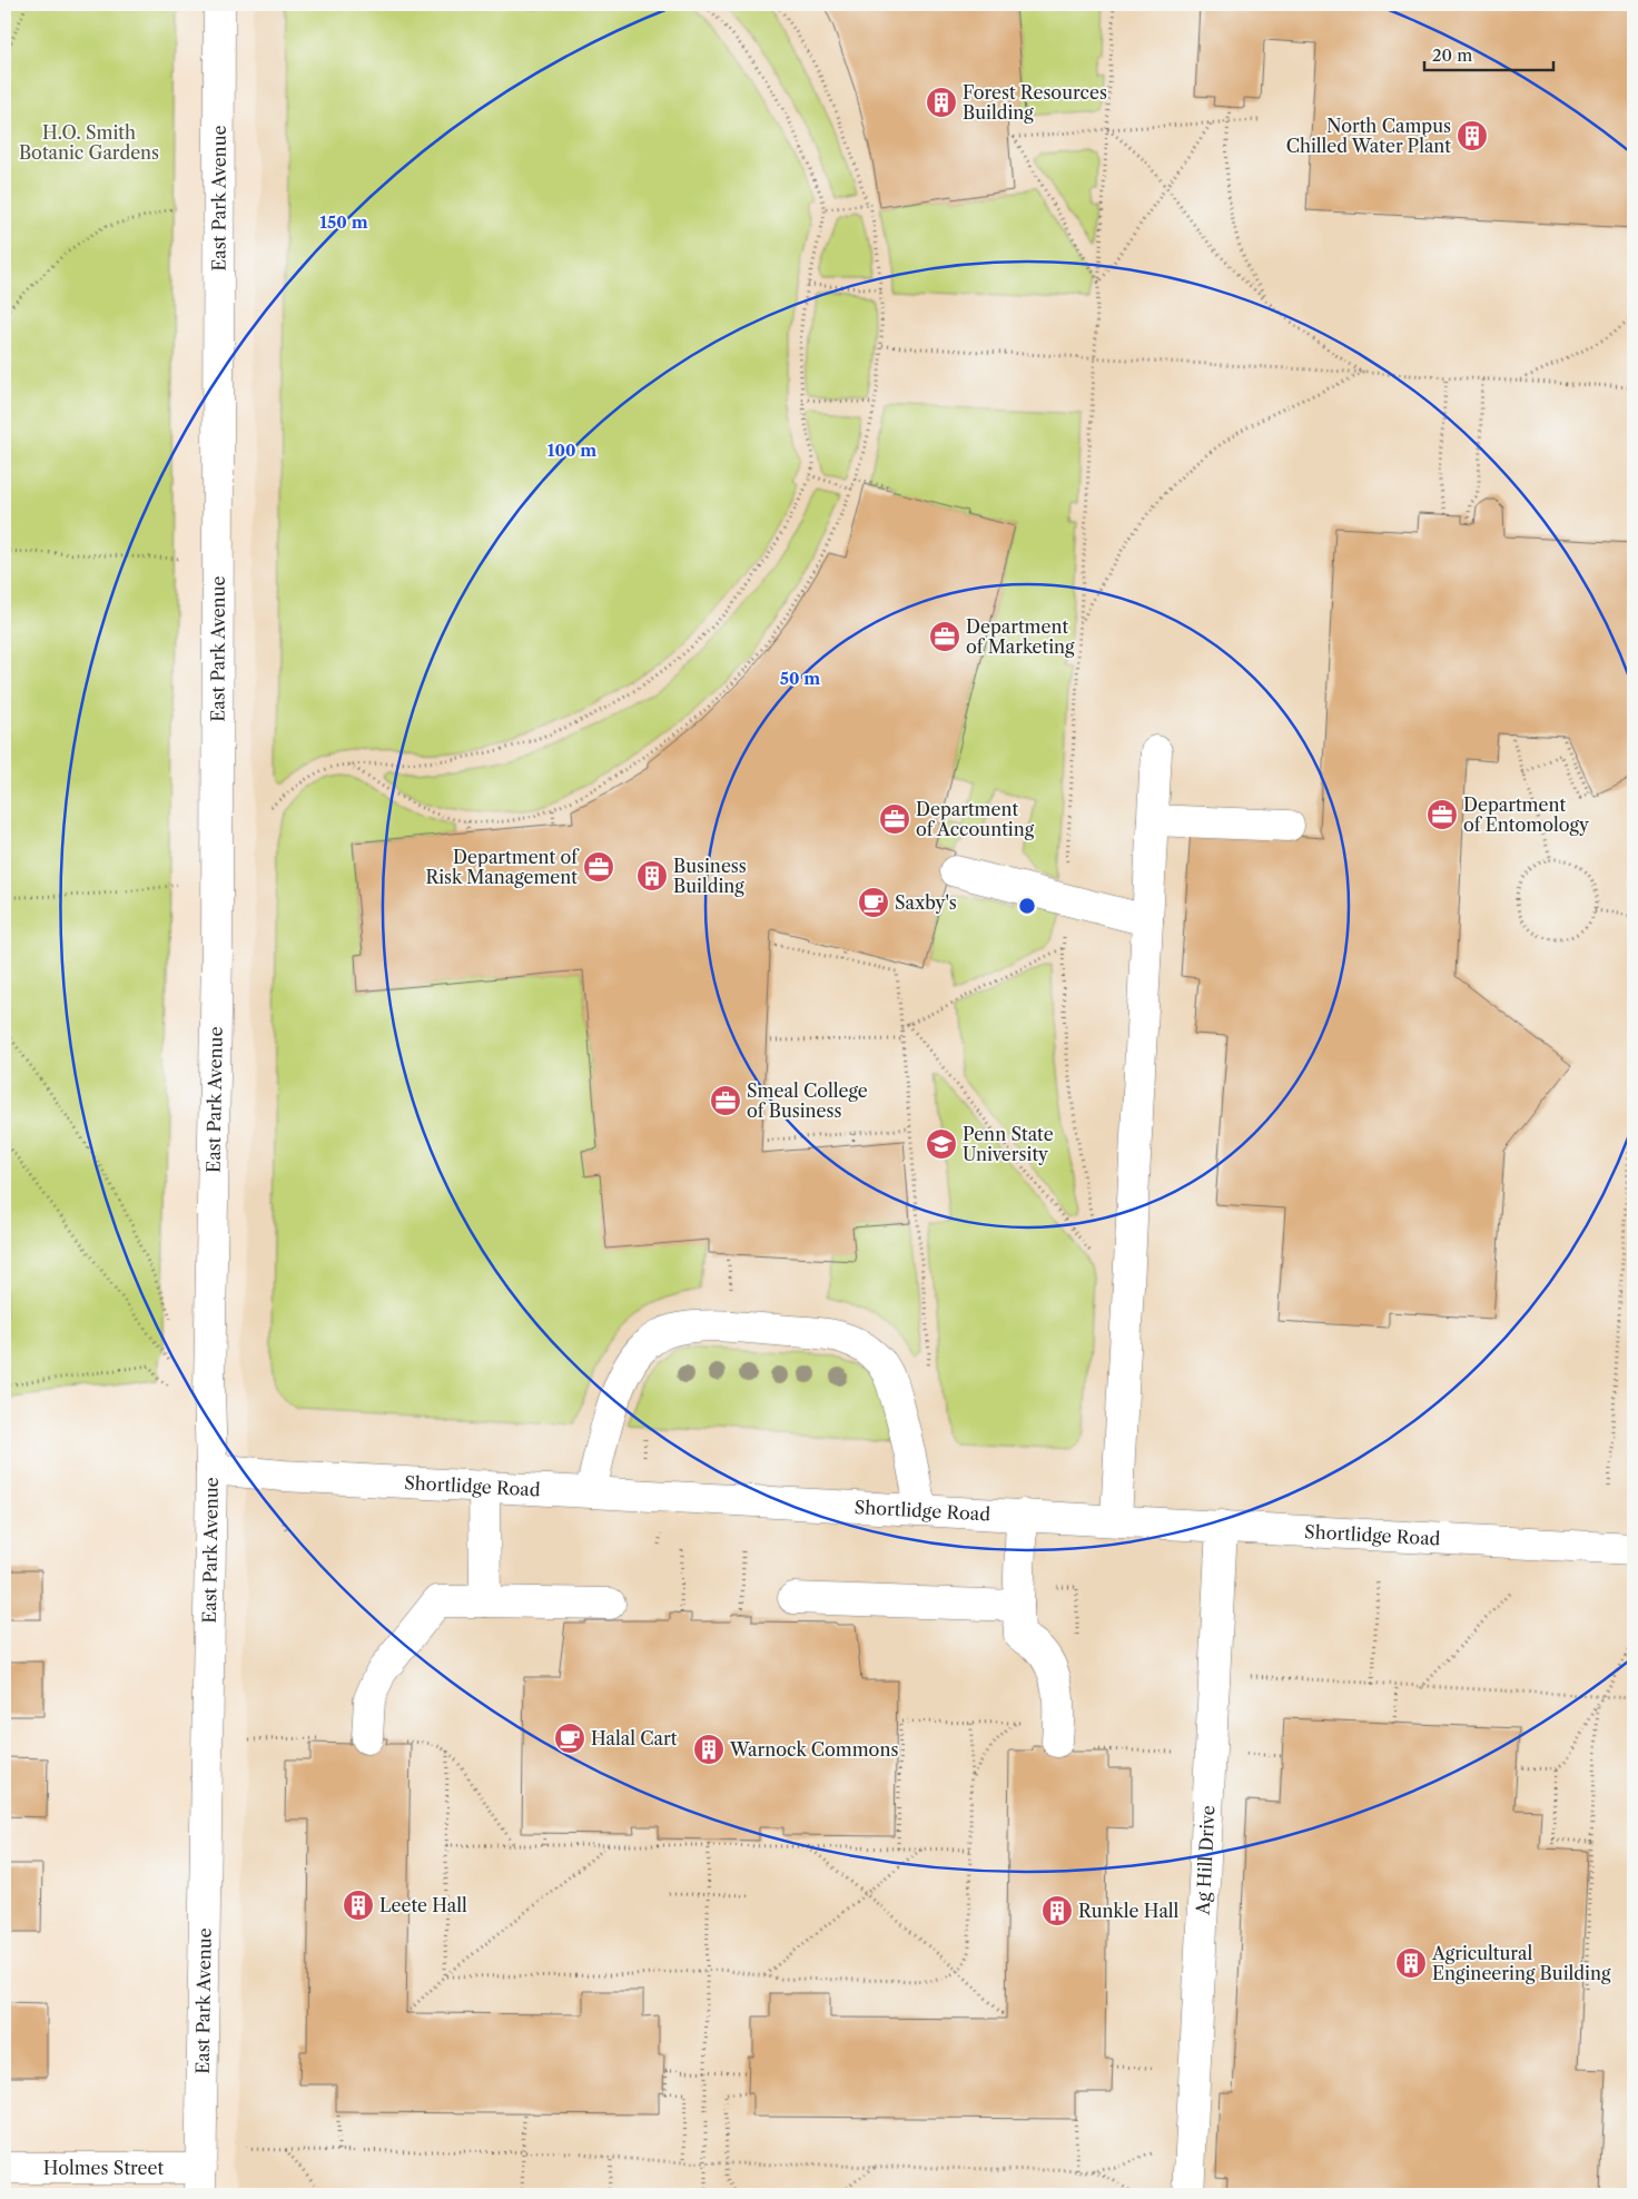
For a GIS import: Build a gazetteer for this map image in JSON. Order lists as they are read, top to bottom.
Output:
{
  "streets": {
    "main road": [
      "East Park Avenue",
      "Shortlidge Road",
      "Ag Hill Drive",
      "Holmes Street"
    ]
  },
  "crossings": [
    ["East Park Avenue", "Shortlidge Road"],
    ["East Park Avenue", "Holmes Street"],
    ["Shortlidge Road", "Ag Hill Drive"]
  ],
  "parks": ["H.O. Smith Botanic Gardens"],
  "places": {
    "building": [
      "Forest Resources Building",
      "North Campus Chilled Water Plant",
      "Business Building",
      "Warnock Commons",
      "Leete Hall",
      "Runkle Hall",
      "Agricultural Engineering Building"
    ],
    "office": [
      "Department of Marketing",
      "Department of Entomology",
      "Department of Accounting",
      "Department of Risk Management",
      "Smeal College of Business"
    ],
    "cafe": ["Saxby's", "Halal Cart"],
    "school or university": ["Penn State University"]
  },
  "scale_bar": "20 m",
  "rings": ["150 m", "100 m", "50 m"]
}
